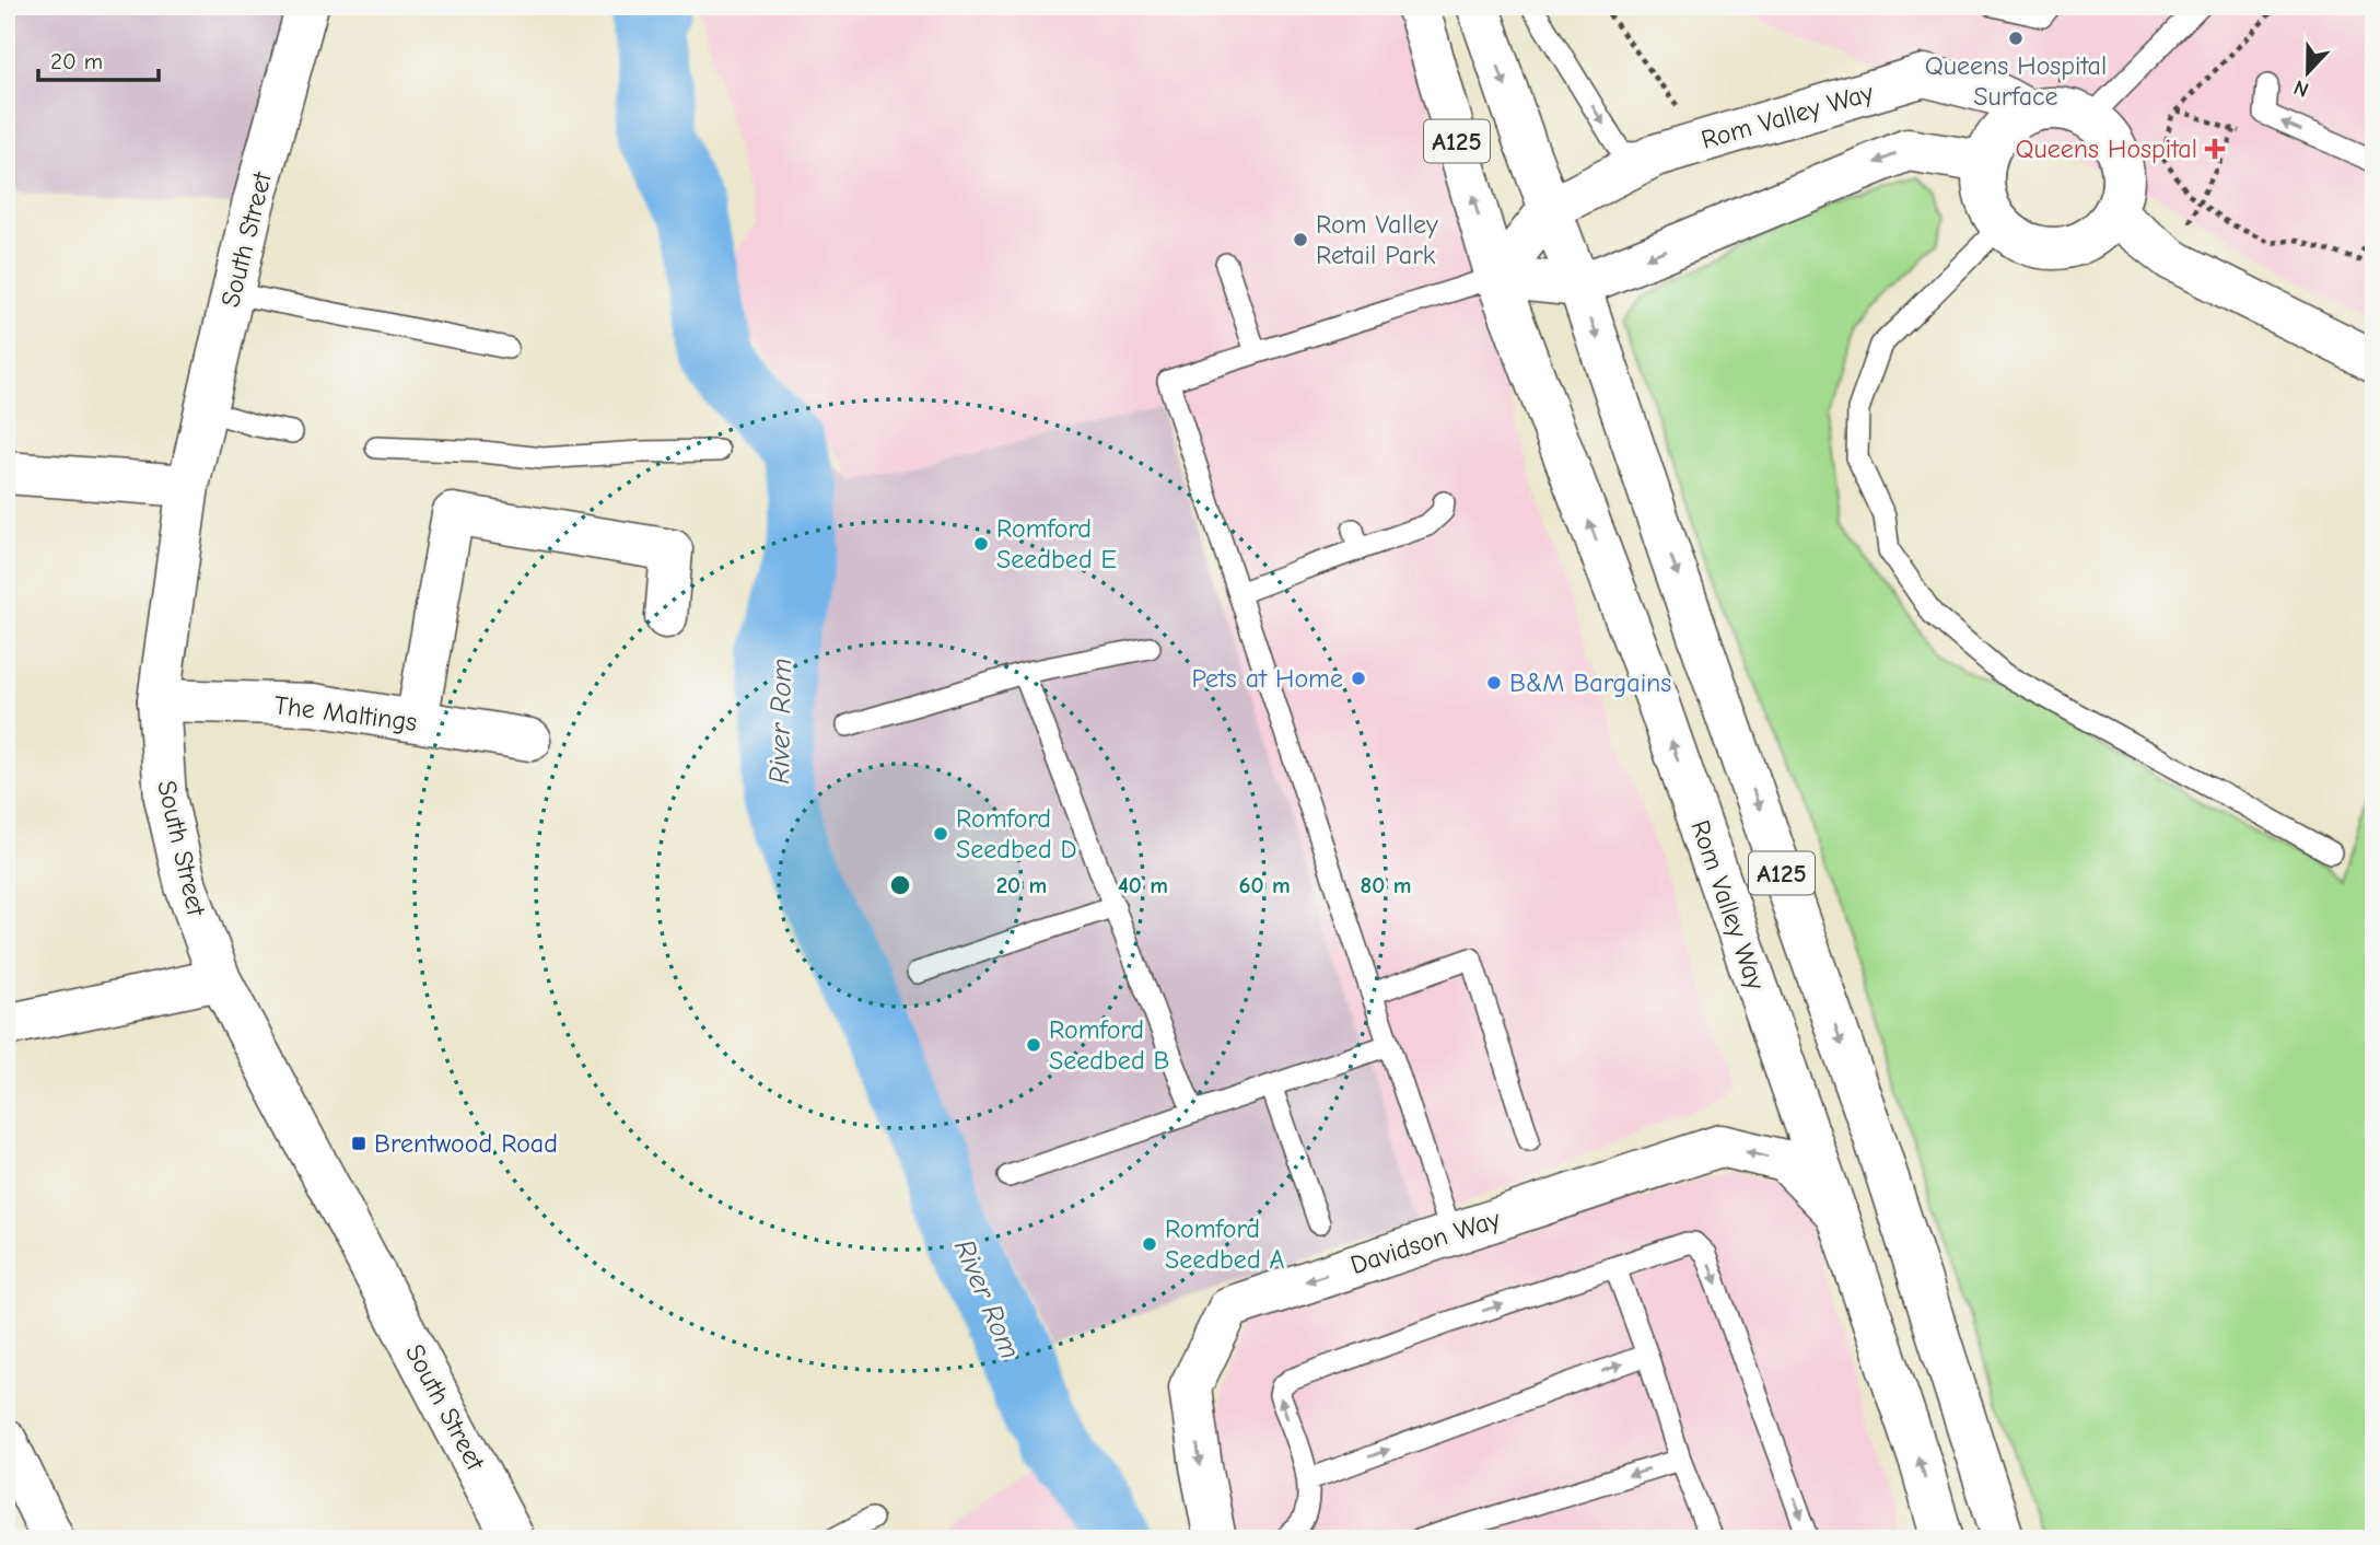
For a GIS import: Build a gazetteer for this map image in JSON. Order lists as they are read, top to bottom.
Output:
{
  "streets": {
    "street": [
      "Rom Valley Way",
      "A125",
      "South Street",
      "The Maltings",
      "Davidson Way"
    ]
  },
  "crossings": [
    ["Rom Valley Way", "A125"],
    ["Rom Valley Way", "Davidson Way"],
    ["South Street", "The Maltings"]
  ],
  "water": ["River Rom"],
  "places": {
    "other": [
      "Queens Hospital Surface",
      "Rom Valley Retail Park",
      "Romford Seedbed E",
      "Pets at Home",
      "B&M Bargains",
      "Romford Seedbed D",
      "Romford Seedbed B",
      "Romford Seedbed A"
    ],
    "health": ["Queens Hospital"],
    "transit": ["Brentwood Road"]
  },
  "scale_bar": "20 m",
  "north": "bottom",
  "rings": [
    "20 m",
    "40 m",
    "60 m",
    "80 m"
  ]
}
